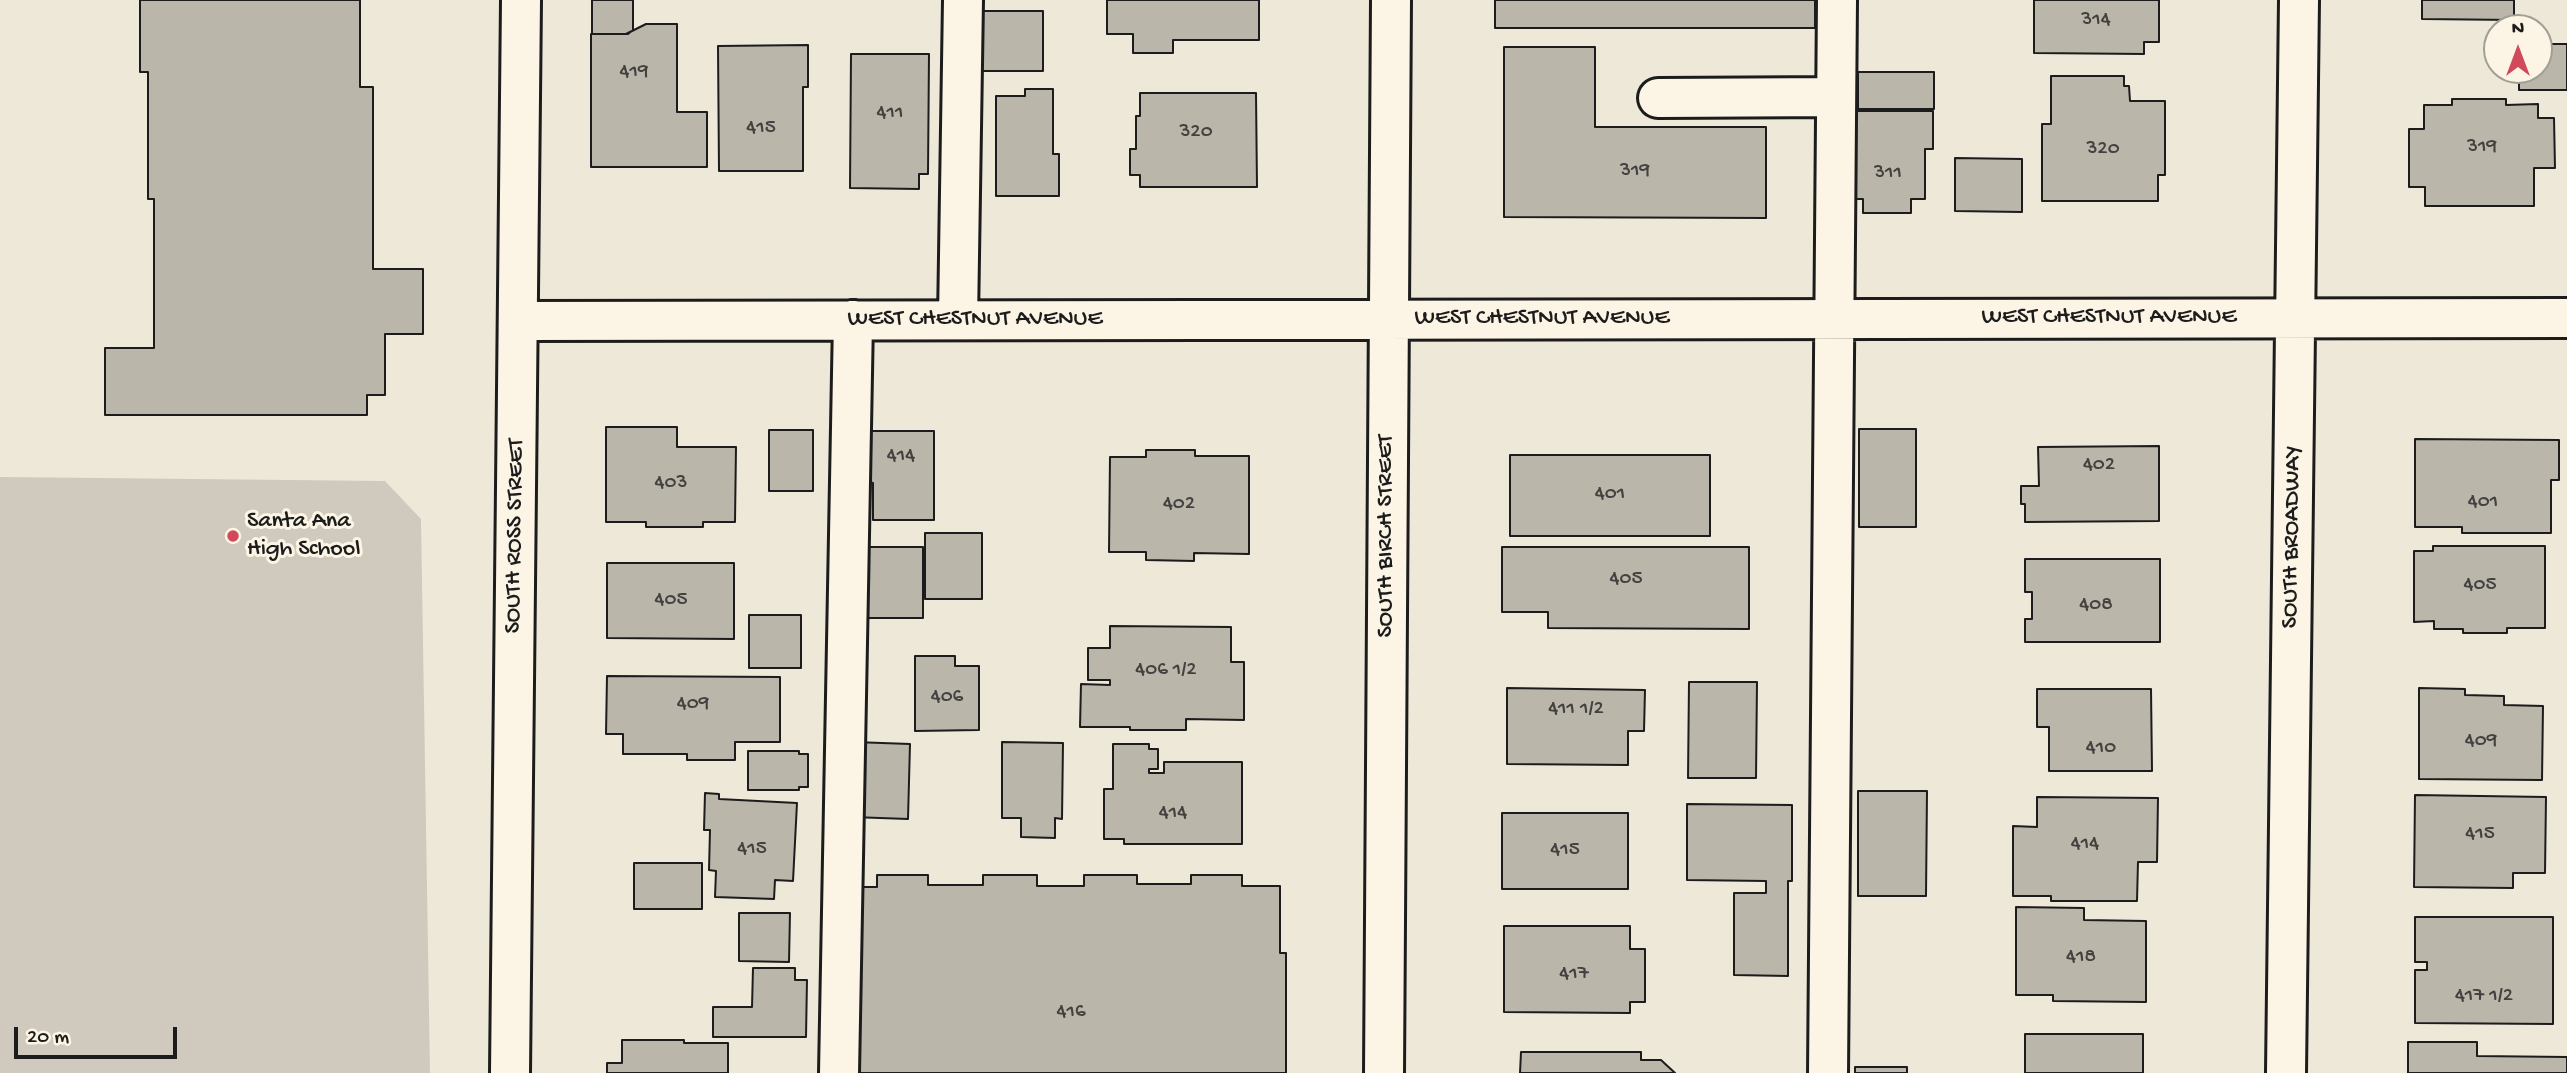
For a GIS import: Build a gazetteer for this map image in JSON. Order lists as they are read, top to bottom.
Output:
{
  "streets": {
    "street": [
      "WEST CHESTNUT AVENUE",
      "SOUTH ROSS STREET",
      "SOUTH BIRCH STREET",
      "SOUTH BROADWAY"
    ]
  },
  "crossings": [
    ["WEST CHESTNUT AVENUE", "SOUTH ROSS STREET"],
    ["WEST CHESTNUT AVENUE", "SOUTH BIRCH STREET"],
    ["WEST CHESTNUT AVENUE", "SOUTH BROADWAY"]
  ],
  "places": ["Santa Ana High School"],
  "house_numbers": [
    "314",
    "419",
    "411",
    "415",
    "320",
    "319",
    "320",
    "319",
    "311",
    "414",
    "402",
    "403",
    "401",
    "401",
    "402",
    "405",
    "405",
    "405",
    "408",
    "406 1/2",
    "406",
    "409",
    "411 1/2",
    "409",
    "410",
    "414",
    "415",
    "414",
    "415",
    "415",
    "418",
    "417",
    "417 1/2",
    "416"
  ],
  "scale_bar": "20 m",
  "north": "top"
}
